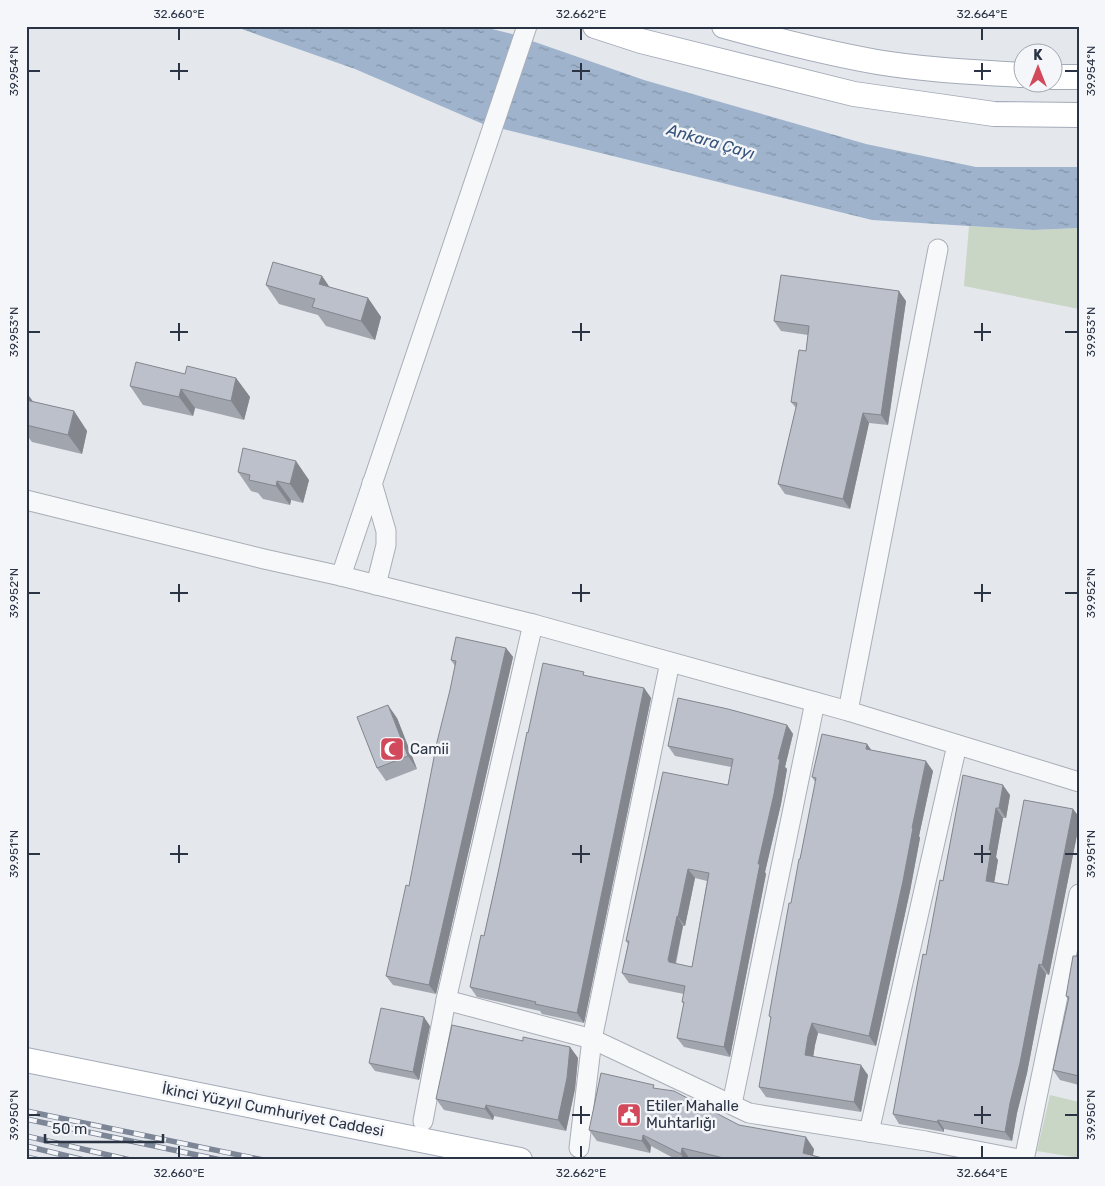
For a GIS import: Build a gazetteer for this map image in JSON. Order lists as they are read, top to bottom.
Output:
{
  "streets": {
    "main road": ["İkinci Yüzyıl Cumhuriyet Caddesi"]
  },
  "water": ["Ankara Çayı"],
  "places": {
    "mosque": ["Camii"],
    "public building": ["Etiler Mahalle Muhtarlığı"]
  },
  "scale_bar": "50 m",
  "north": "top",
  "coordinates": [
    "32.660°E",
    "32.662°E",
    "32.664°E",
    "39.954°N",
    "39.953°N",
    "39.952°N",
    "39.951°N",
    "39.950°N"
  ]
}
